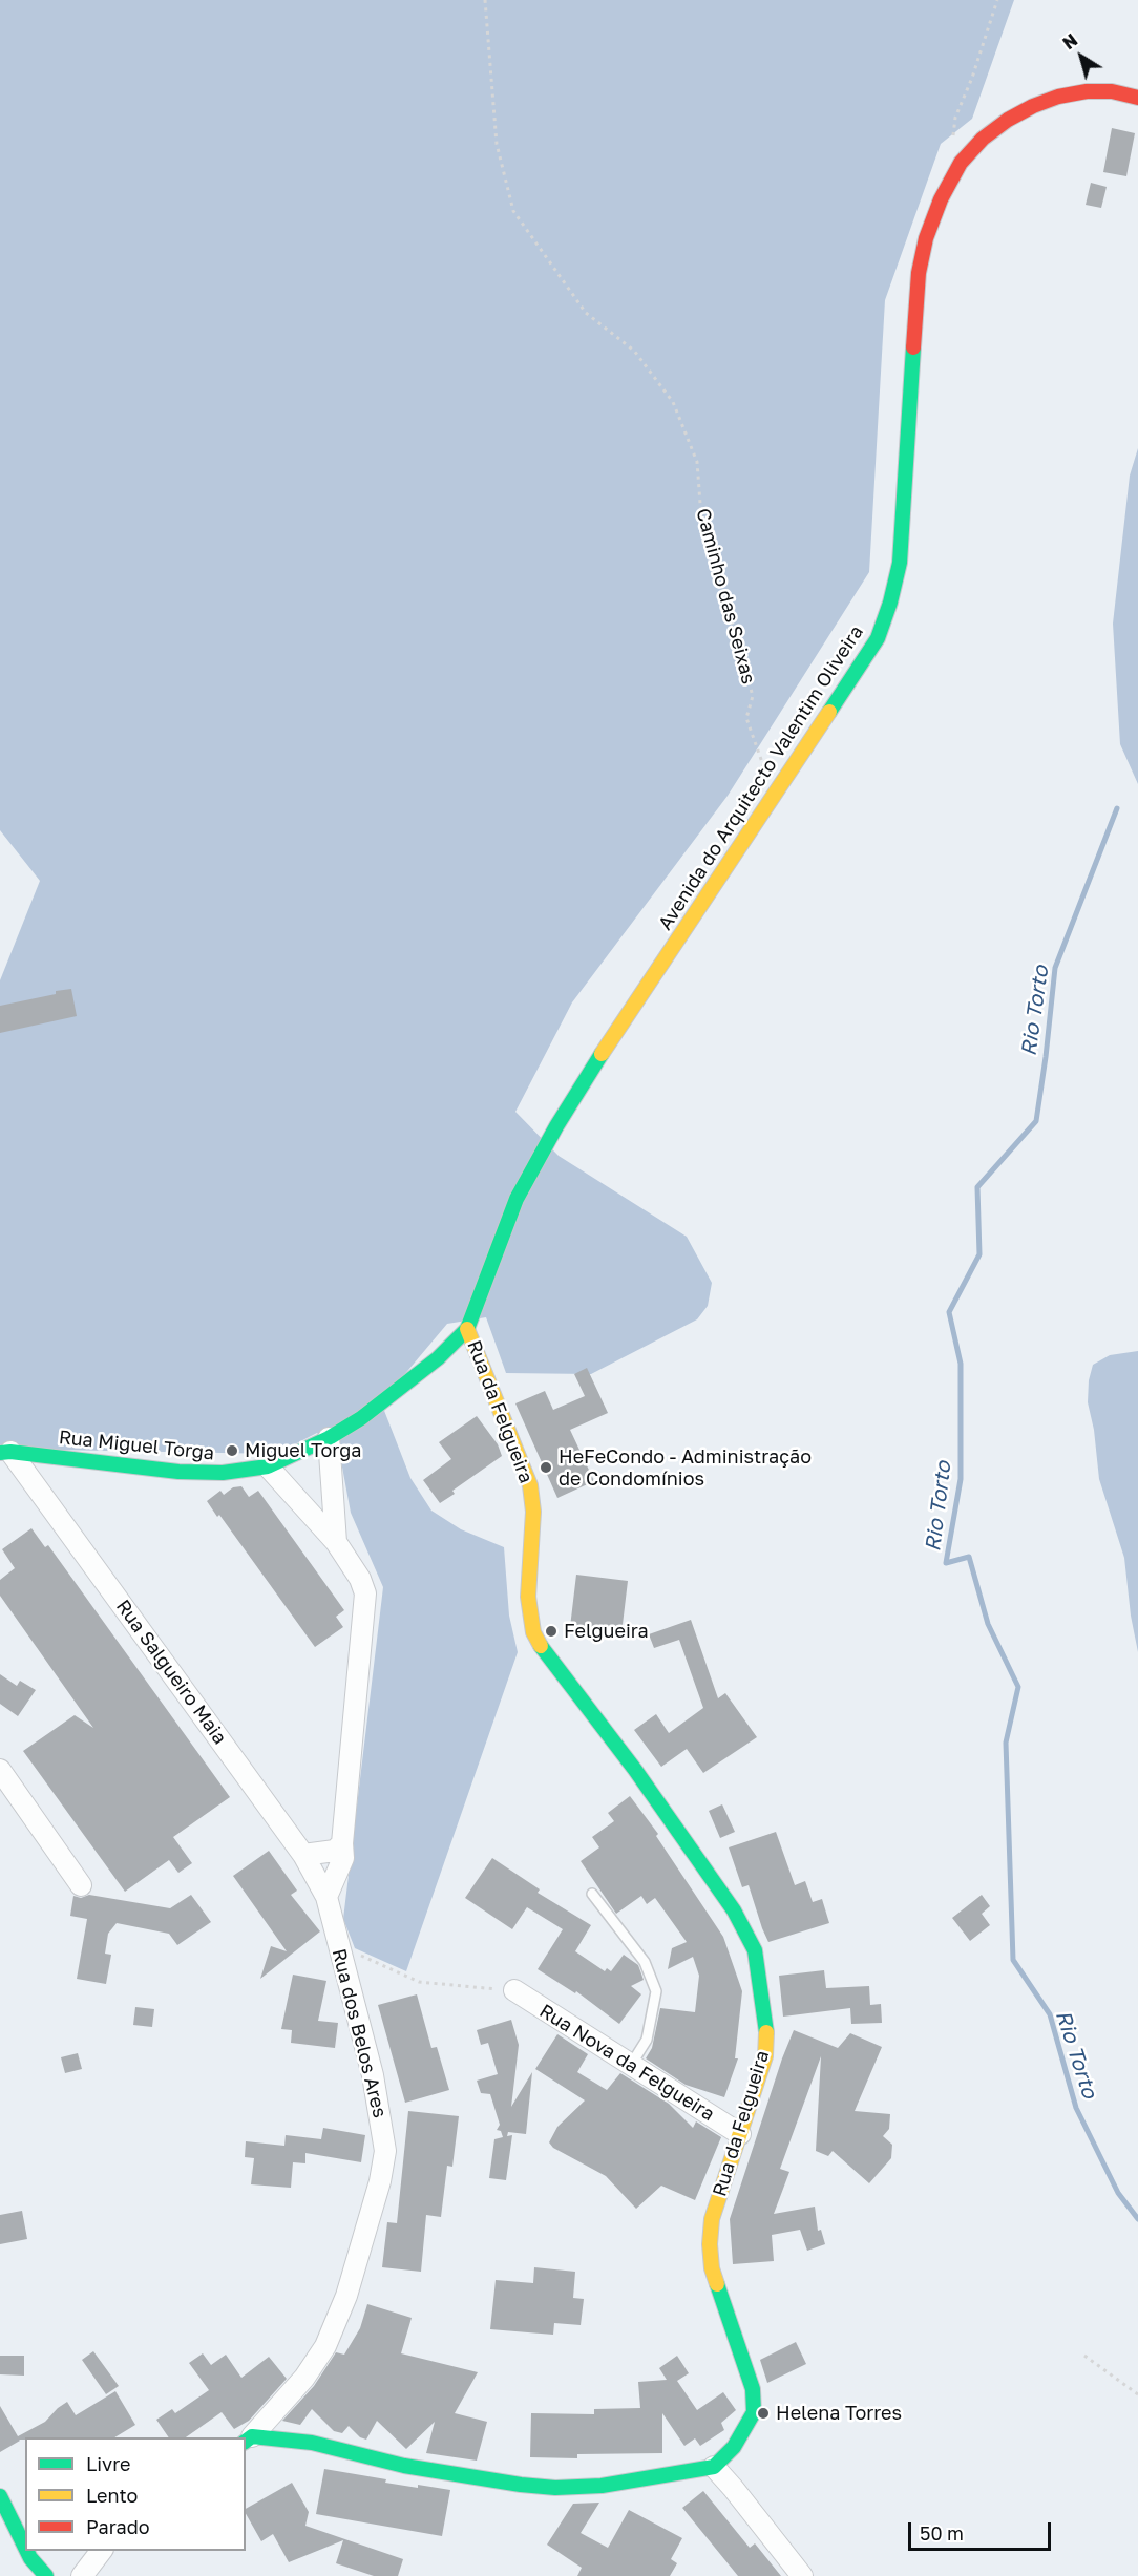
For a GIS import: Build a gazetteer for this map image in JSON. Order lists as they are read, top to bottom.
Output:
{
  "streets": {
    "street": [
      "Avenida do Arquitecto Valentim Oliveira",
      "Rua da Felgueira",
      "Rua Miguel Torga",
      "Rua Salgueiro Maia",
      "Rua dos Belos Ares",
      "Rua Nova da Felgueira"
    ],
    "path": ["Caminho das Seixas"]
  },
  "crossings": [
    ["Caminho das Seixas", "Avenida do Arquitecto Valentim Oliveira"],
    ["Avenida do Arquitecto Valentim Oliveira", "Rua da Felgueira"],
    ["Avenida do Arquitecto Valentim Oliveira", "Rua Miguel Torga"],
    ["Rua da Felgueira", "Rua Nova da Felgueira"],
    ["Rua Miguel Torga", "Rua Salgueiro Maia"],
    ["Rua Salgueiro Maia", "Rua dos Belos Ares"]
  ],
  "water": ["Rio Torto"],
  "places": [
    "Miguel Torga",
    "HeFeCondo - Administração de Condomínios",
    "Felgueira",
    "Helena Torres"
  ],
  "legend": ["Livre", "Lento", "Parado"],
  "scale_bar": "50 m",
  "north": "top left"
}
